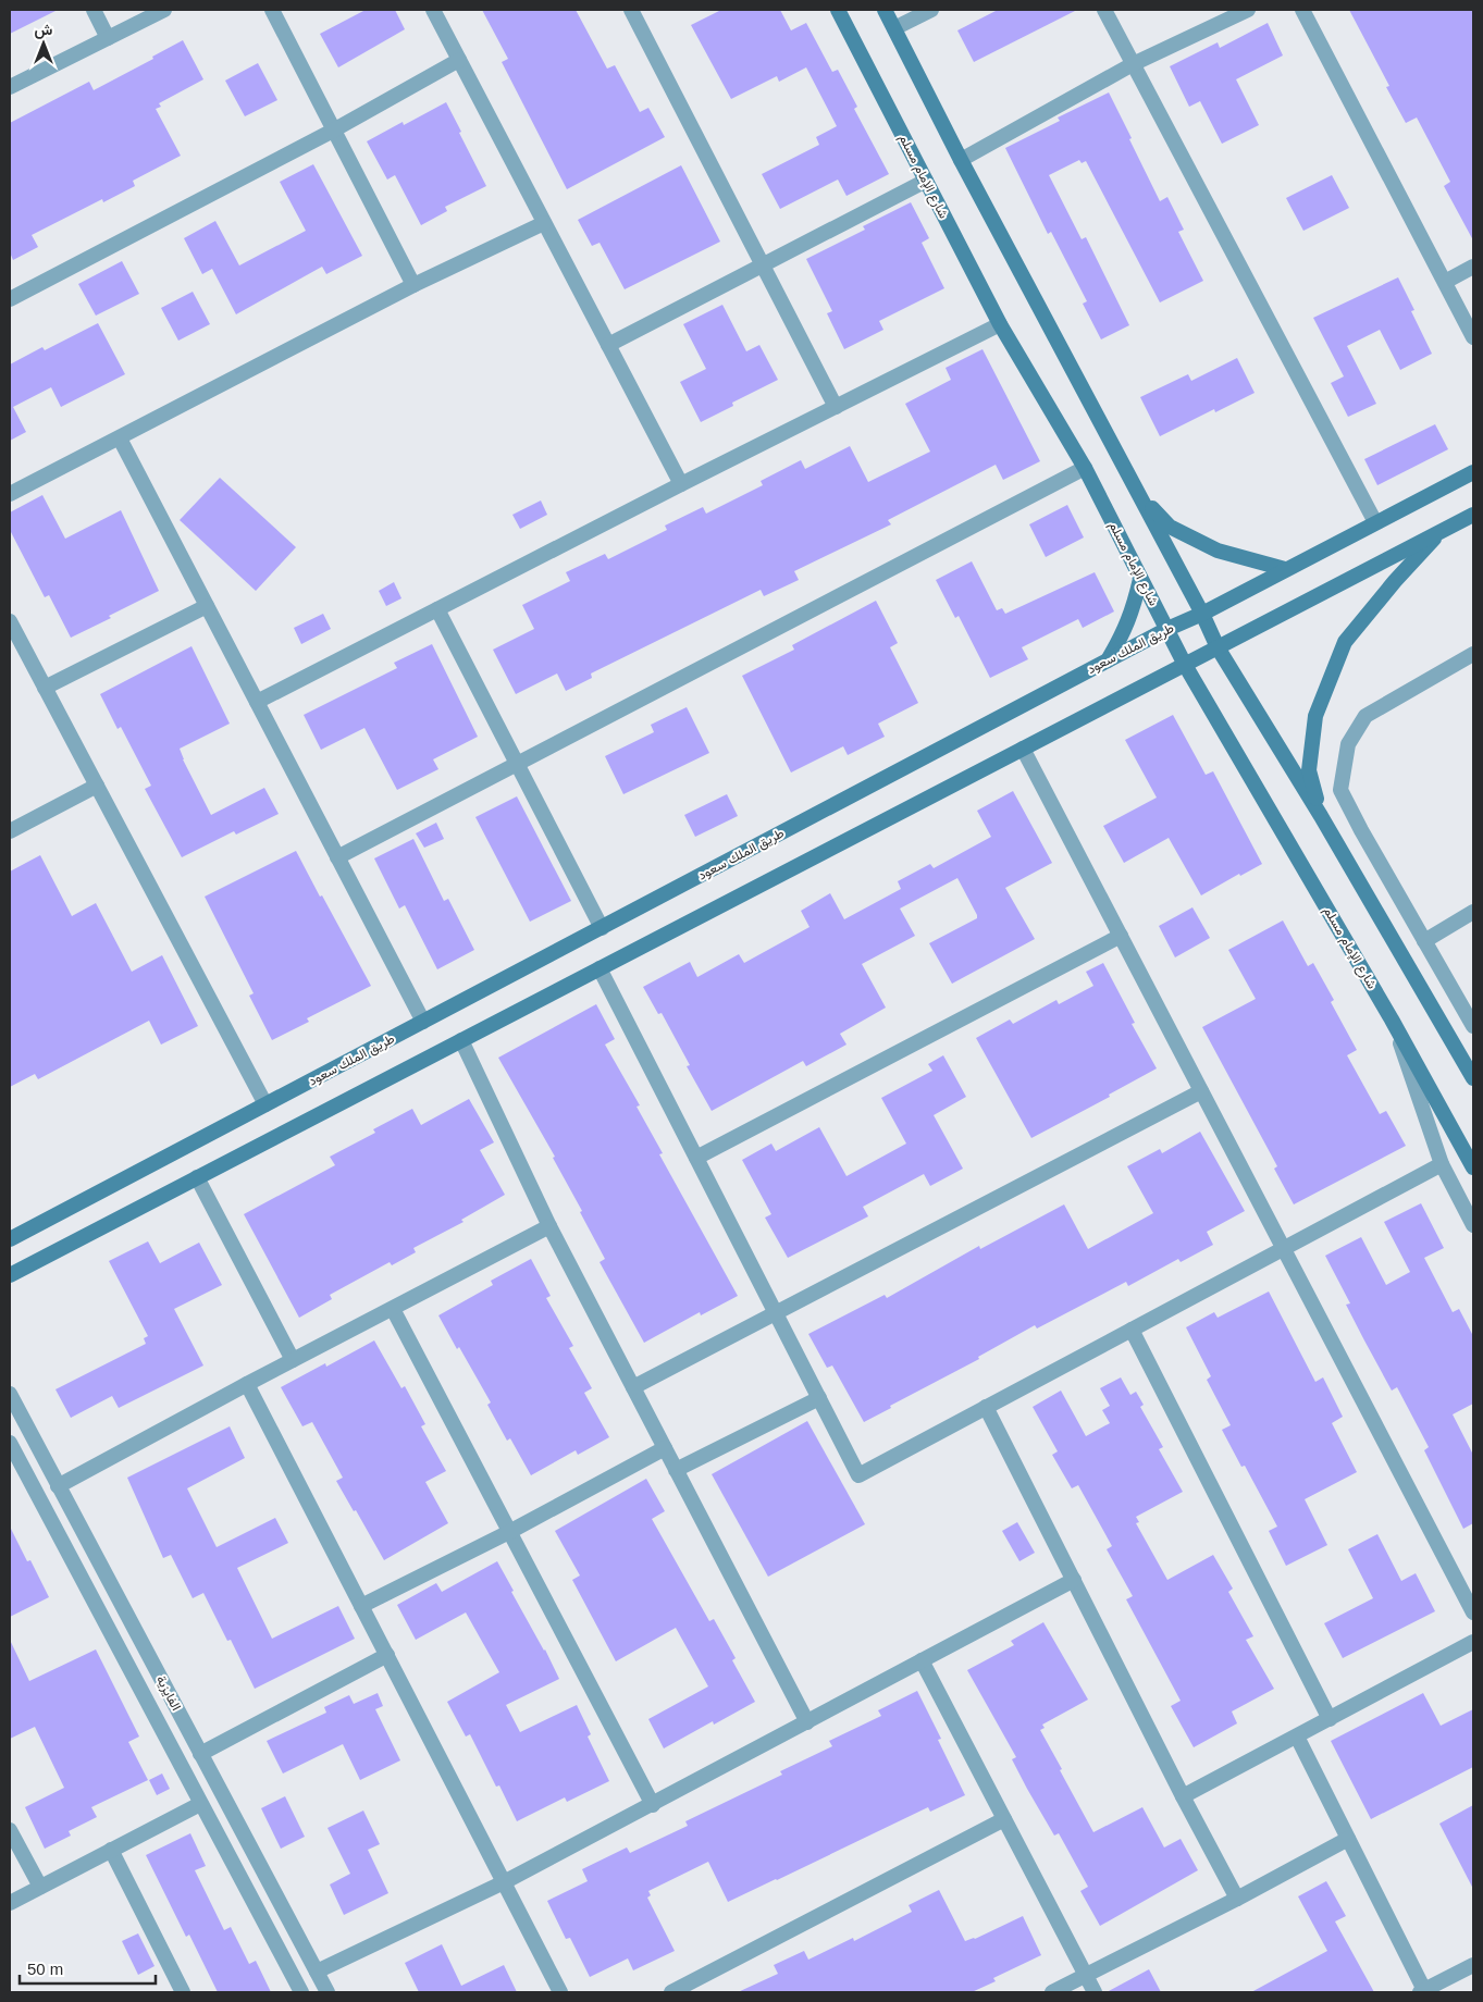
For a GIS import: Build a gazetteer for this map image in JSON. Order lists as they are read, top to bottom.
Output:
{
  "streets": {
    "main road": ["شارع الإمام مسلم", "طريق الملك سعود"],
    "street": ["الفايزية"]
  },
  "crossings": [
    ["شارع الإمام مسلم", "طريق الملك سعود"]
  ],
  "scale_bar": "50 m",
  "north": "top"
}
